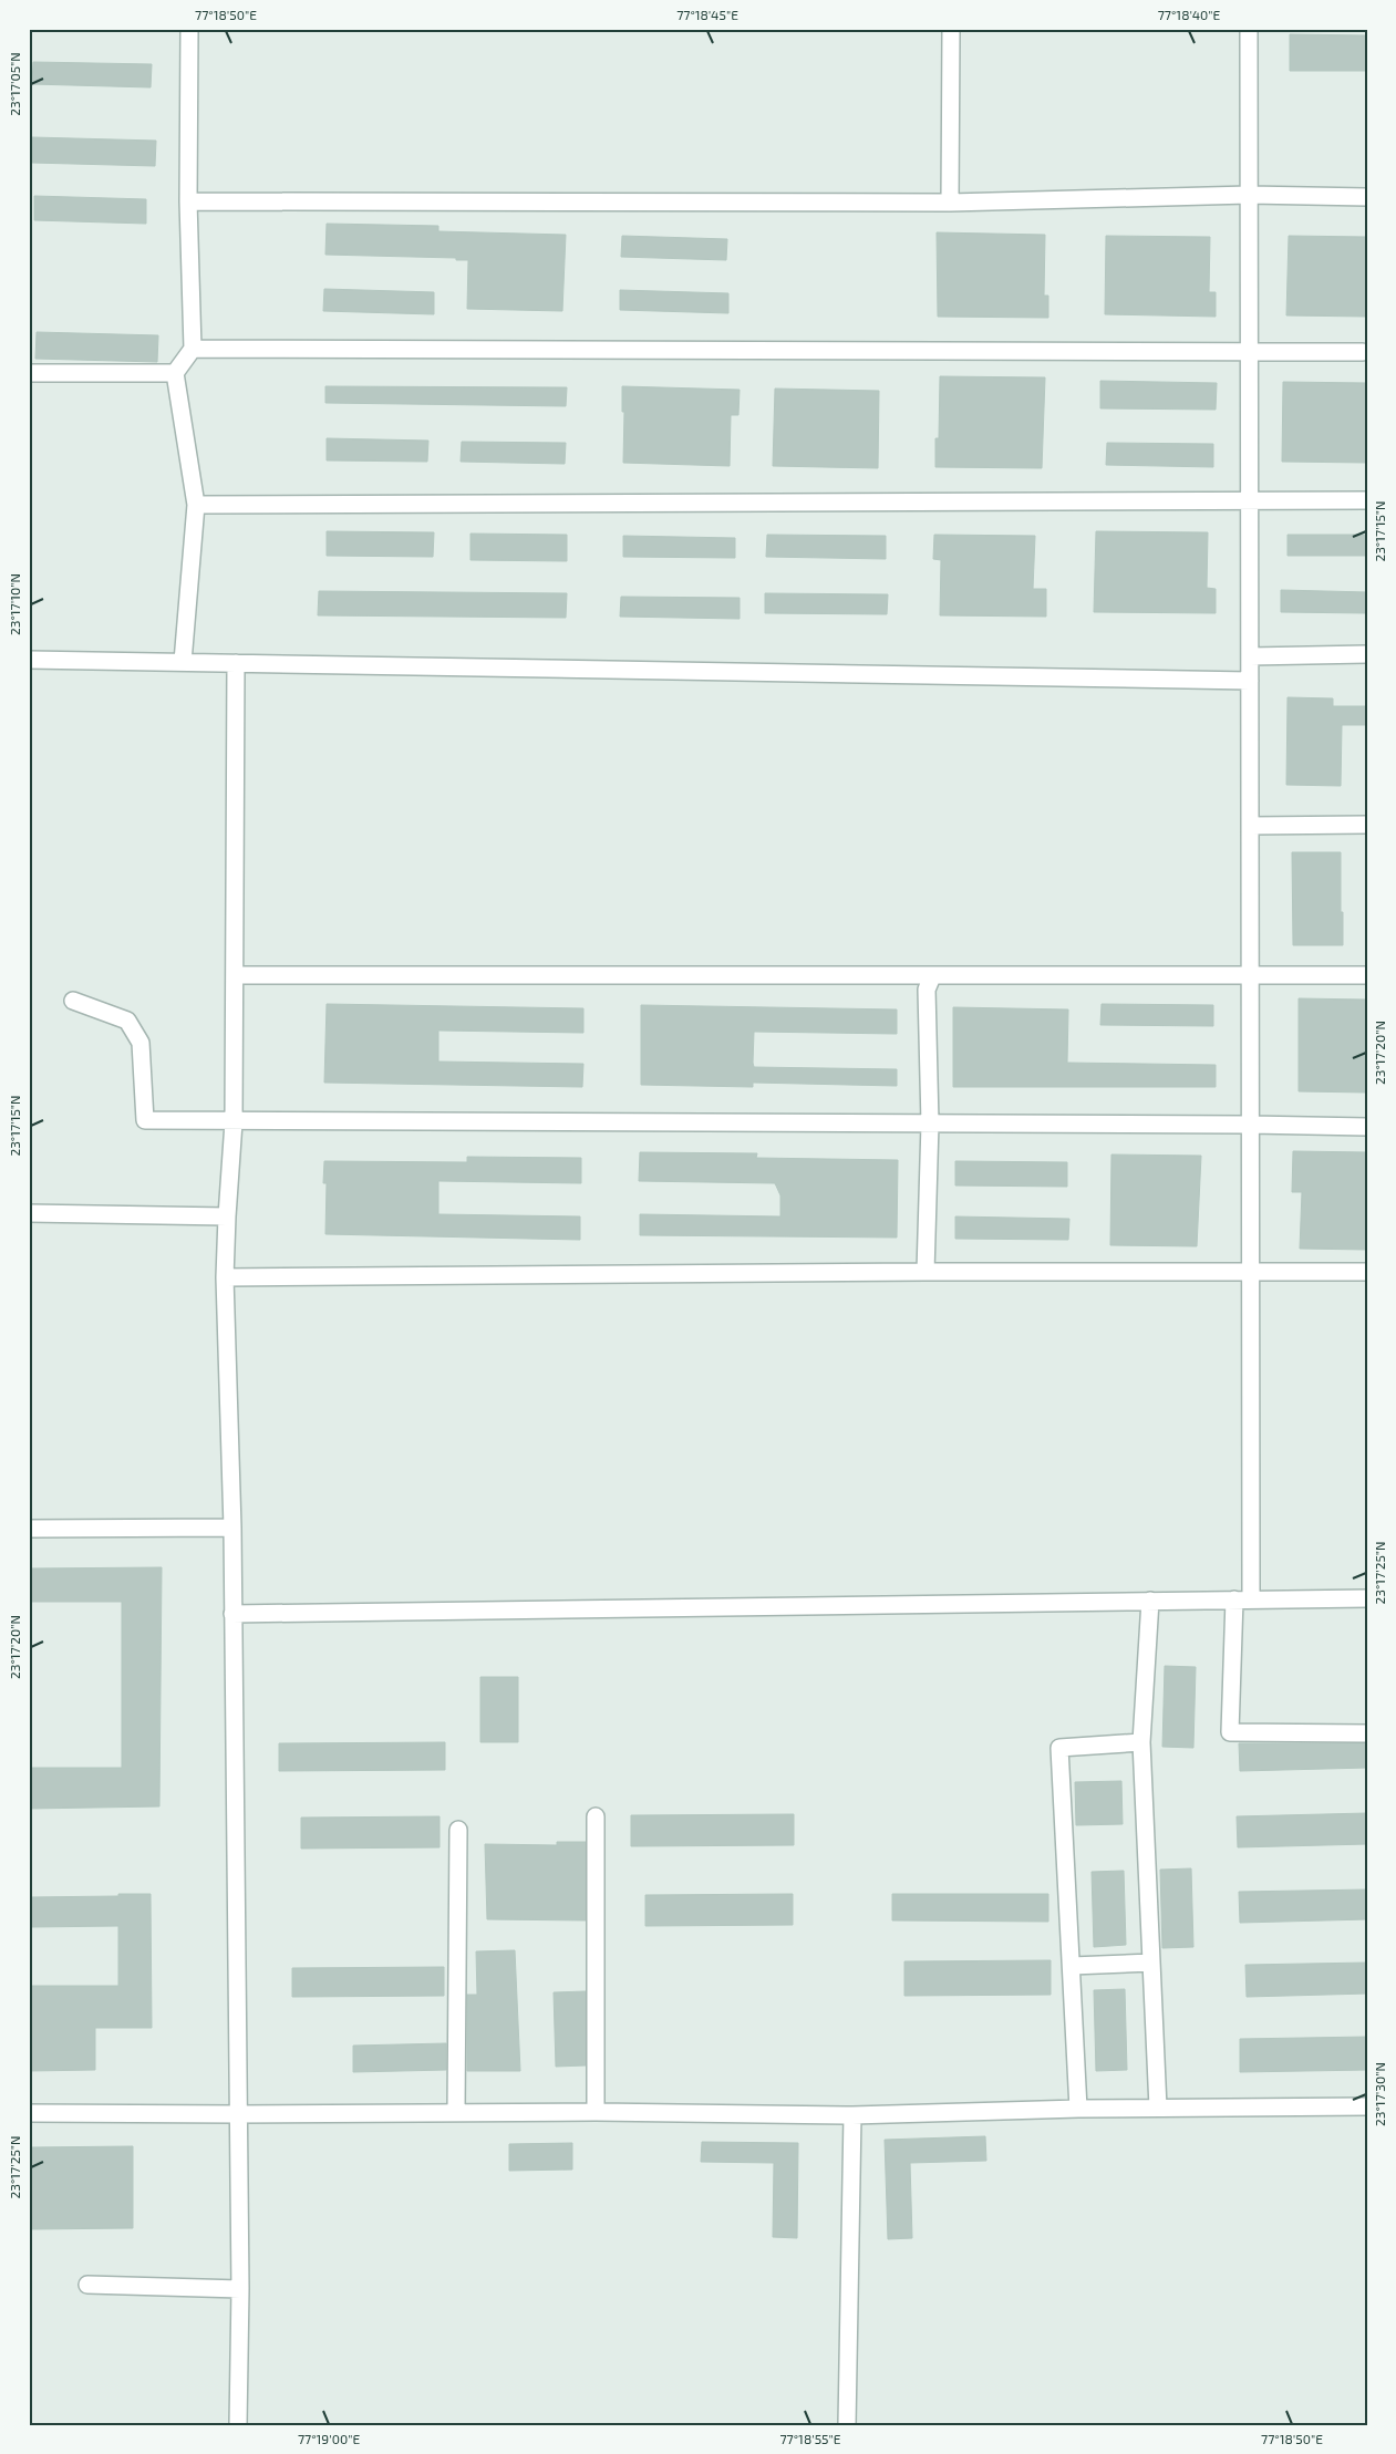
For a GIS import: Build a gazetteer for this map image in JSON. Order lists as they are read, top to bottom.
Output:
{
  "coordinates": [
    "77°18'50\"E",
    "77°18'45\"E",
    "77°18'40\"E",
    "23°17'05\"N",
    "23°17'15\"N",
    "23°17'10\"N",
    "23°17'20\"N",
    "23°17'25\"N",
    "23°17'30\"N",
    "77°19'00\"E",
    "77°18'55\"E"
  ]
}
